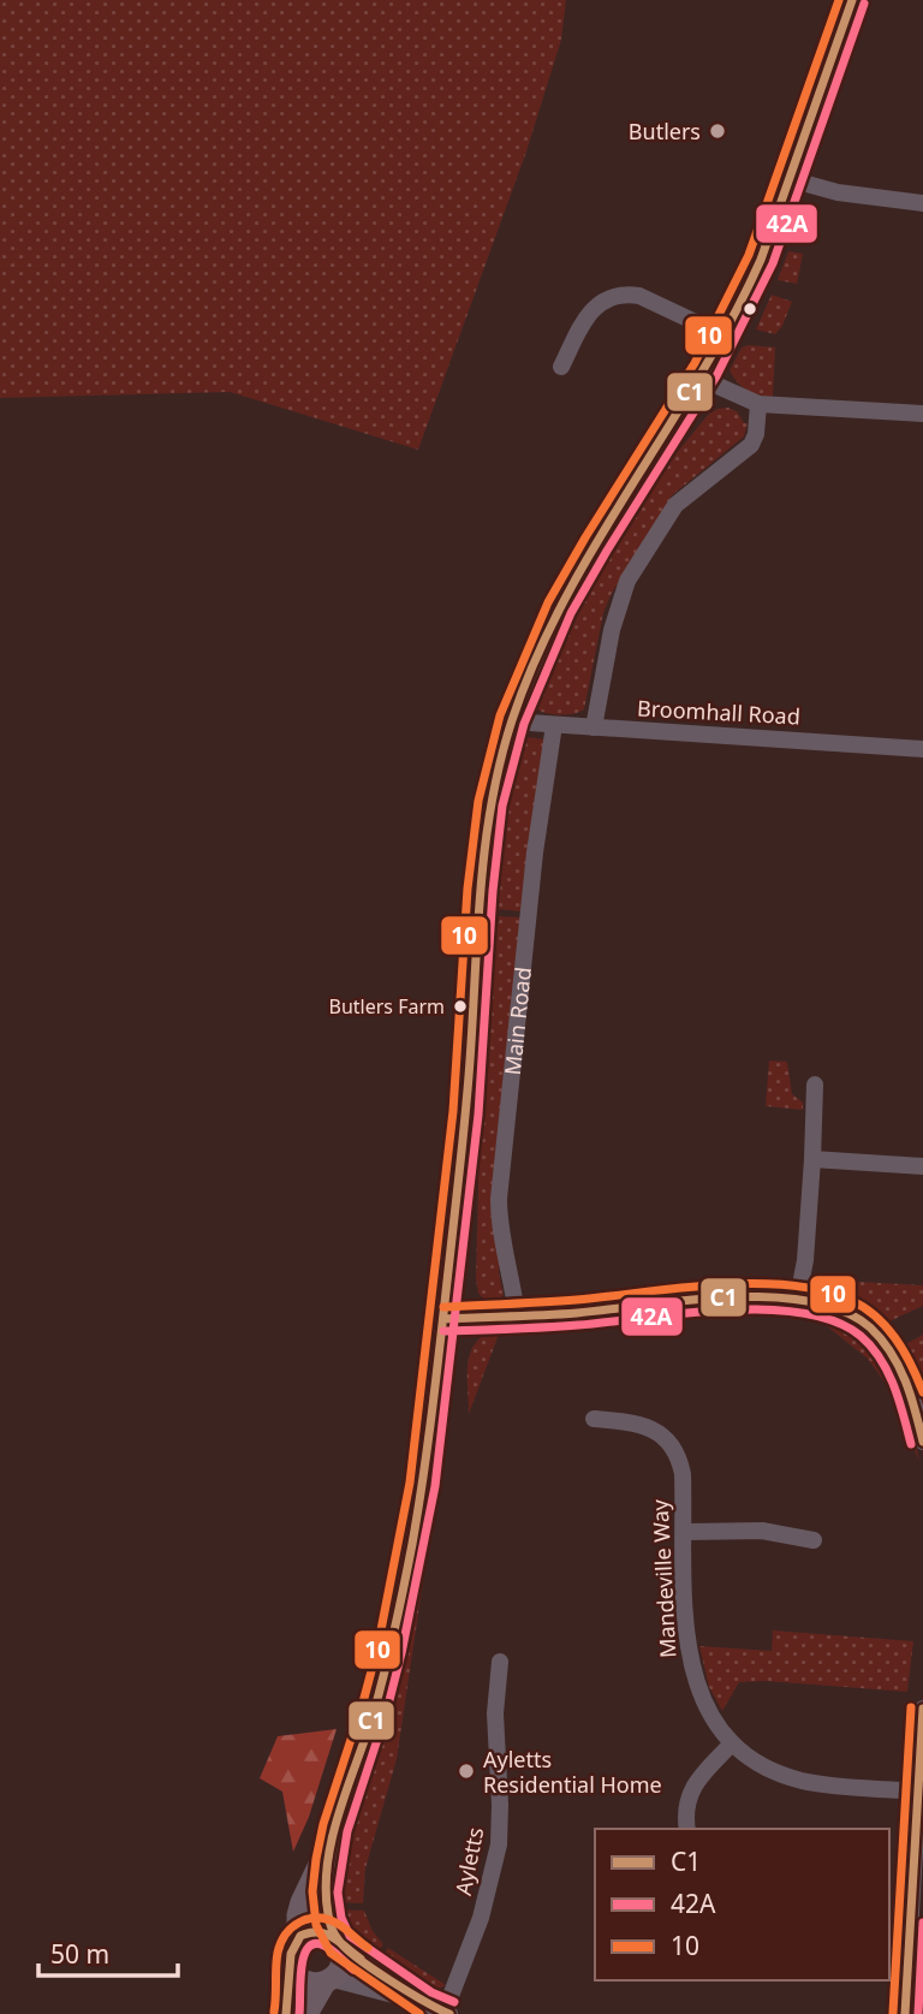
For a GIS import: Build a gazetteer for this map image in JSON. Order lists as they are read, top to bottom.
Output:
{
  "streets": {
    "main road": ["Main Road"],
    "street": ["Broomhall Road", "Mandeville Way", "Ayletts"]
  },
  "crossings": [
    ["Broomhall Road", "Main Road"]
  ],
  "places": ["Butlers", "Butlers Farm", "Ayletts Residential Home"],
  "lines": ["transit line C1", "transit line 10", "transit line 42A"],
  "legend": ["C1", "42A", "10"],
  "scale_bar": "50 m"
}
